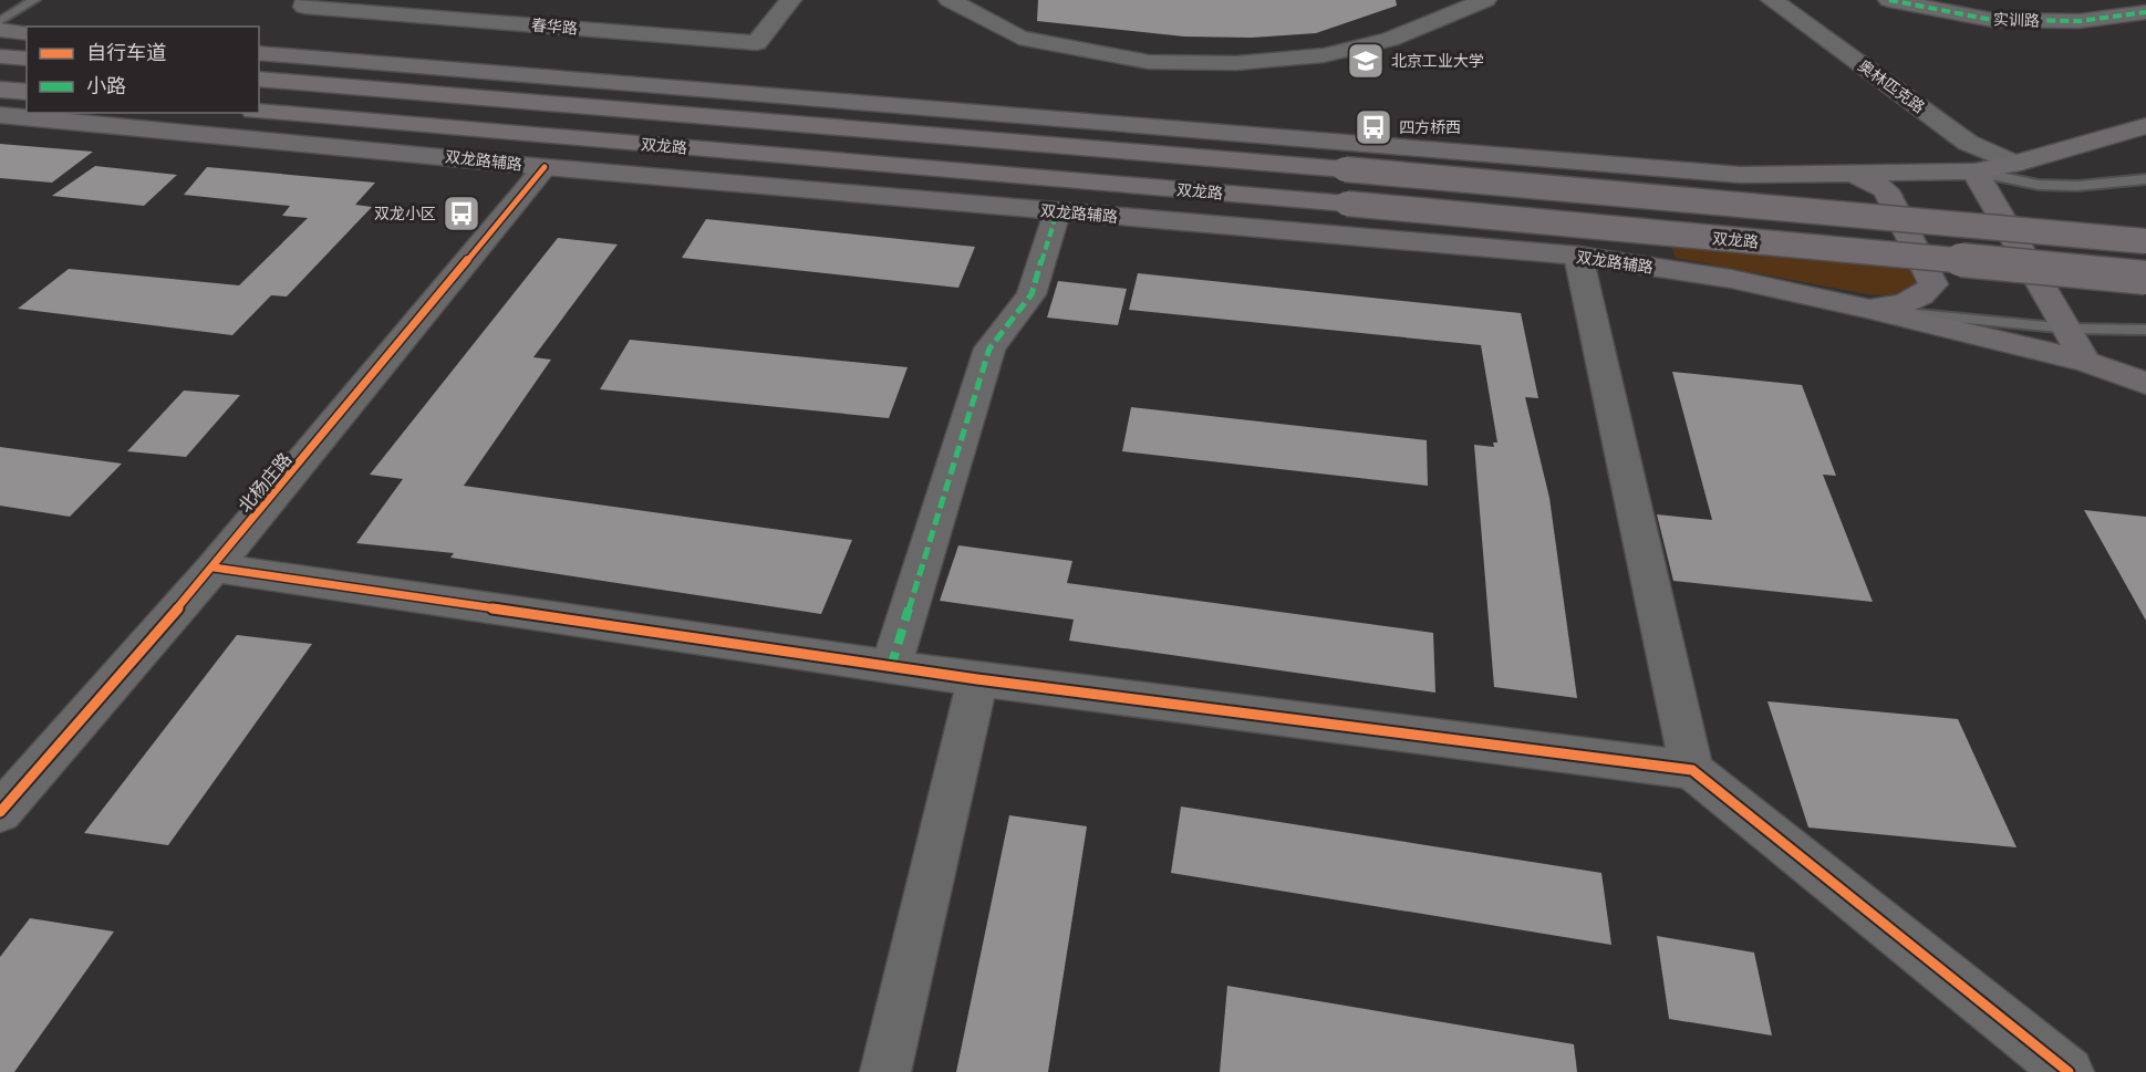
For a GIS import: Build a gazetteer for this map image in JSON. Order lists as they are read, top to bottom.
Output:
{
  "streets": {
    "main road": ["双龙路", "双龙路辅路"],
    "street": [
      "实训路",
      "春华路",
      "奥林匹克路",
      "北杨庄路"
    ]
  },
  "crossings": [
    ["双龙路辅路", "北杨庄路"]
  ],
  "places": {
    "school or university": ["北京工业大学"],
    "bus stop": ["四方桥西", "双龙小区"]
  },
  "legend": ["自行车道", "小路"]
}
